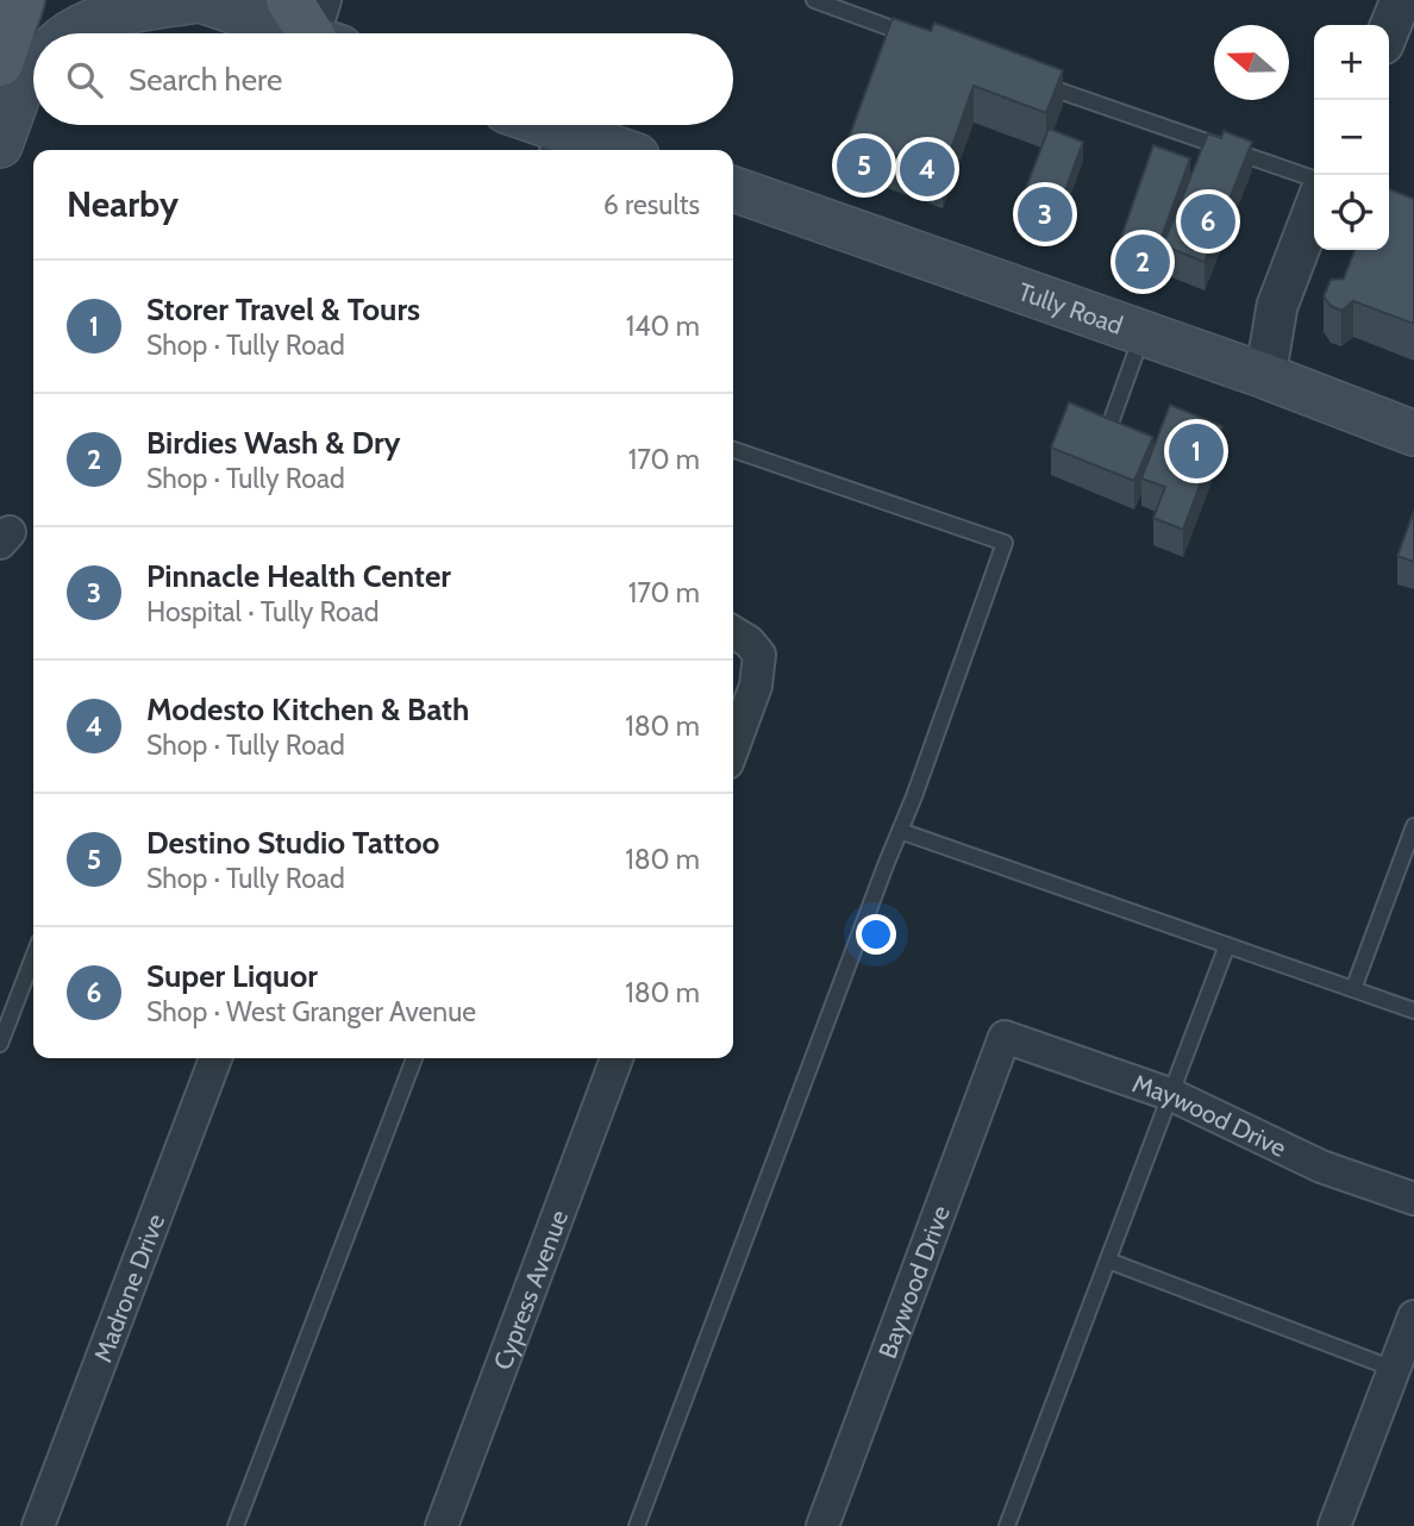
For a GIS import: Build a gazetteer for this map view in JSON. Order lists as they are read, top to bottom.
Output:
{
  "streets": {
    "main road": ["Tully Road"],
    "street": [
      "Maywood Drive",
      "Baywood Drive",
      "Madrone Drive",
      "Cypress Avenue"
    ]
  },
  "crossings": [
    ["Maywood Drive", "Baywood Drive"]
  ],
  "north": "left",
  "page": {
    "map_buttons": ["+", "−"],
    "search": "Search here",
    "pins": [
      "5",
      "4",
      "3",
      "6",
      "2",
      "1"
    ],
    "heading": ["Nearby", "6 results"],
    "list": [
      {
        "mark": "1",
        "name": "Storer Travel & Tours",
        "note": "Shop · Tully Road",
        "value": "140 m"
      },
      {
        "mark": "2",
        "name": "Birdies Wash & Dry",
        "note": "Shop · Tully Road",
        "value": "170 m"
      },
      {
        "mark": "3",
        "name": "Pinnacle Health Center",
        "note": "Hospital · Tully Road",
        "value": "170 m"
      },
      {
        "mark": "4",
        "name": "Modesto Kitchen & Bath",
        "note": "Shop · Tully Road",
        "value": "180 m"
      },
      {
        "mark": "5",
        "name": "Destino Studio Tattoo",
        "note": "Shop · Tully Road",
        "value": "180 m"
      },
      {
        "mark": "6",
        "name": "Super Liquor",
        "note": "Shop · West Granger Avenue",
        "value": "180 m"
      }
    ]
  }
}
